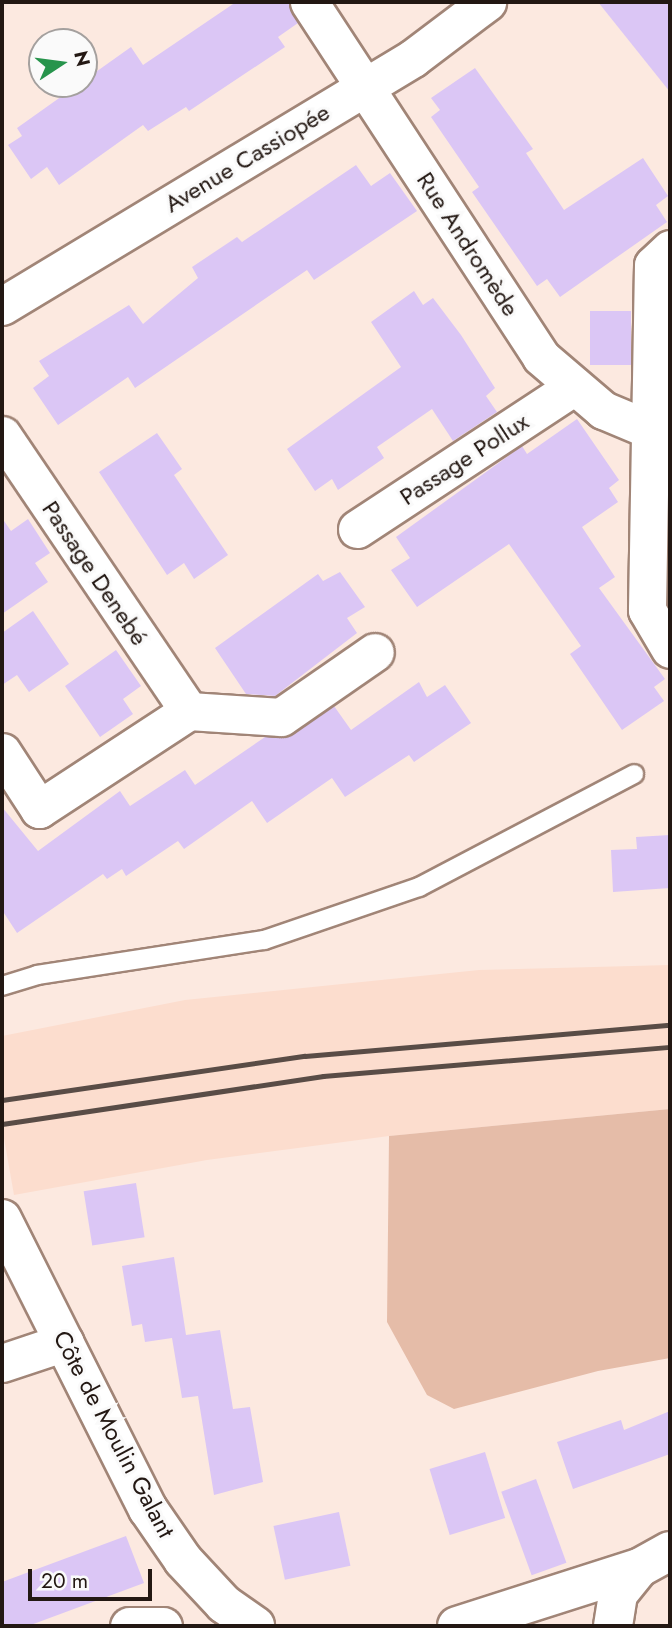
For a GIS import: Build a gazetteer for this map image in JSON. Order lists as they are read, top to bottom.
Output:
{
  "streets": {
    "street": [
      "Avenue Cassiopée",
      "Rue Andromède",
      "Passage Pollux",
      "Passage Denebé",
      "Côte de Moulin Galant"
    ]
  },
  "crossings": [
    ["Avenue Cassiopée", "Rue Andromède"],
    ["Rue Andromède", "Passage Pollux"]
  ],
  "scale_bar": "20 m",
  "north": "right"
}
